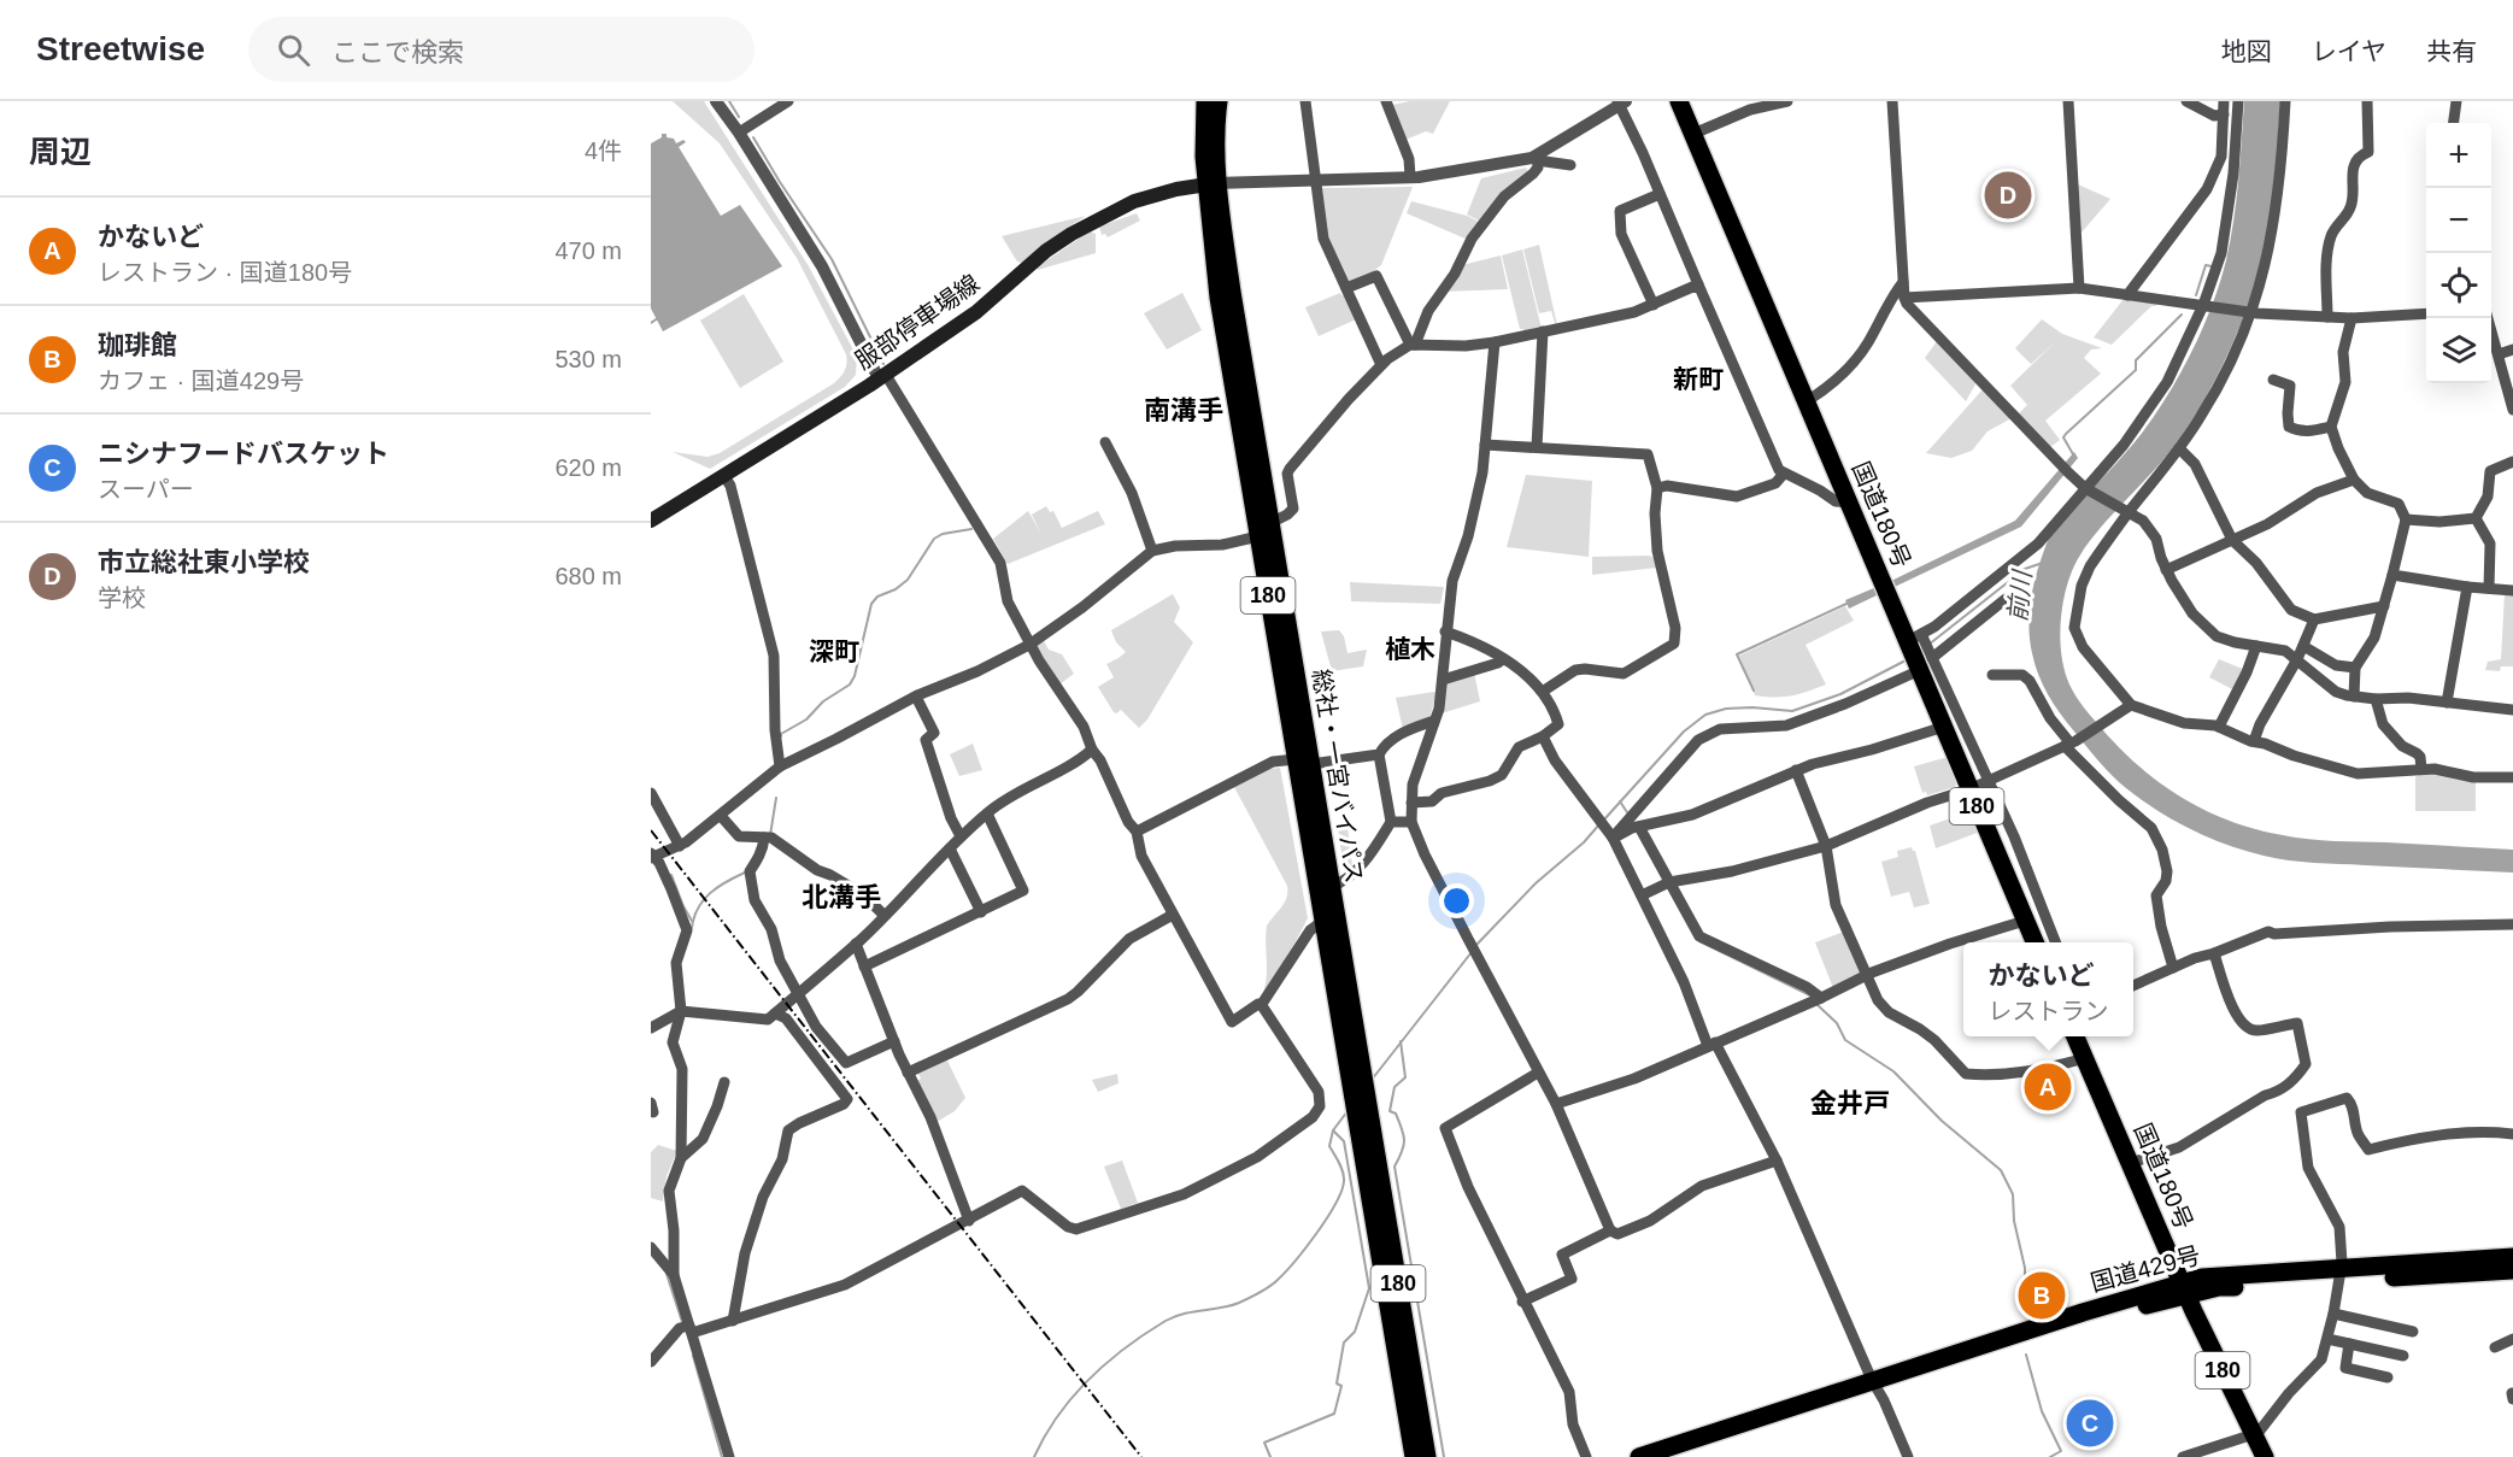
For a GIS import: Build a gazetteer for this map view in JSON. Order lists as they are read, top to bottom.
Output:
{
  "streets": {
    "highway": [
      "国道180号",
      "180",
      "総社・一宮バイパス",
      "国道429号"
    ],
    "main road": ["服部停車場線"]
  },
  "crossings": [
    ["服部停車場線", "総社・一宮バイパス"],
    ["国道180号", "国道429号"]
  ],
  "districts": [
    "新町",
    "南溝手",
    "植木",
    "深町",
    "北溝手",
    "金井戸"
  ],
  "water": ["前川"],
  "page": {
    "header": "Streetwise",
    "search": "ここで検索",
    "nav": ["地図", "レイヤ", "共有"],
    "heading": ["周辺", "4件"],
    "map_buttons": ["+", "−"],
    "pins": [
      "D",
      "A",
      "B",
      "C"
    ],
    "list": [
      {
        "mark": "A",
        "name": "かないど",
        "note": "レストラン · 国道180号",
        "value": "470 m"
      },
      {
        "mark": "B",
        "name": "珈琲館",
        "note": "カフェ · 国道429号",
        "value": "530 m"
      },
      {
        "mark": "C",
        "name": "ニシナフードバスケット",
        "note": "スーパー",
        "value": "620 m"
      },
      {
        "mark": "D",
        "name": "市立総社東小学校",
        "note": "学校",
        "value": "680 m"
      }
    ],
    "popup": ["かないど", "レストラン"]
  }
}
